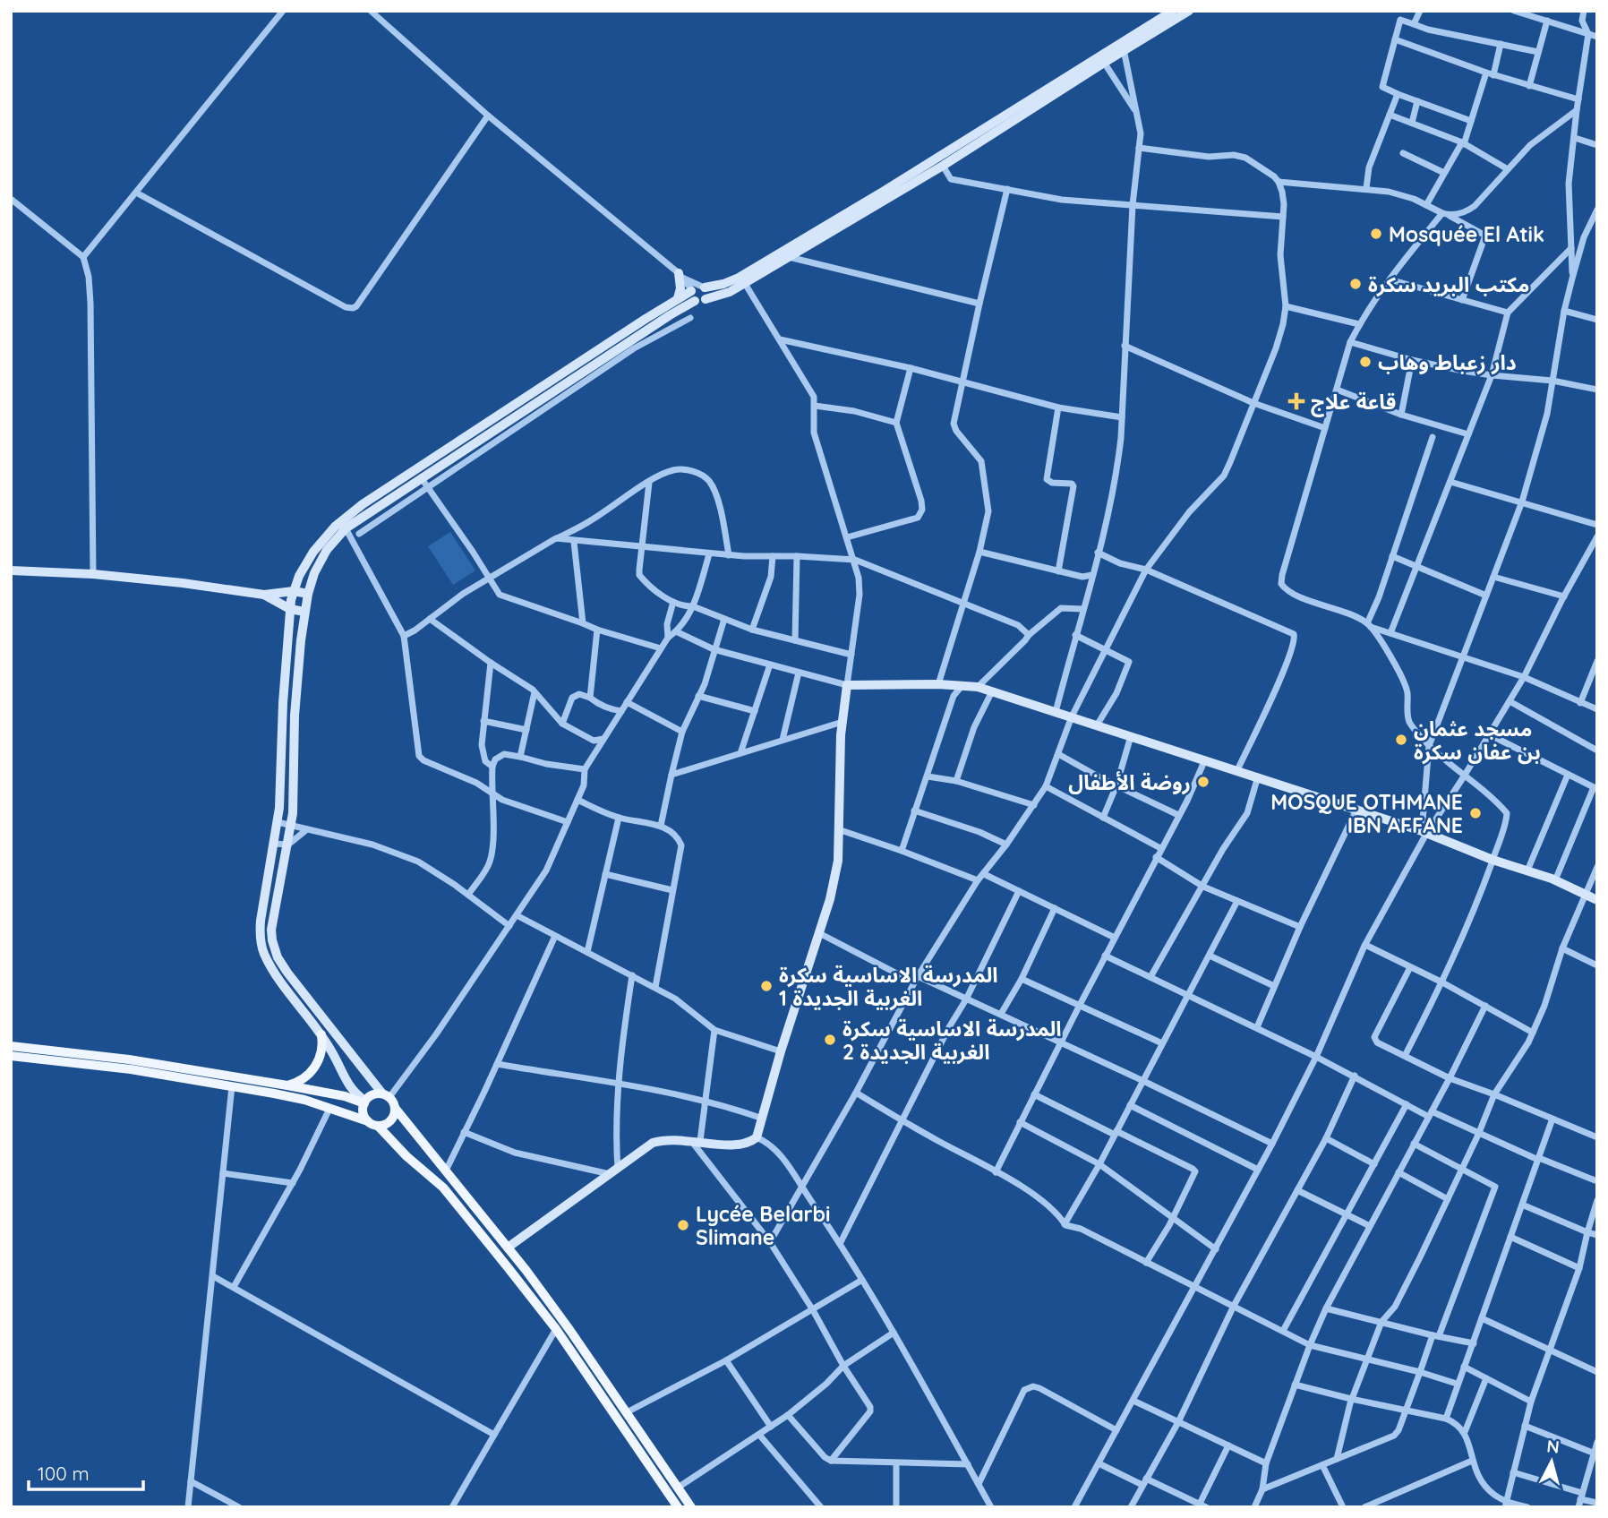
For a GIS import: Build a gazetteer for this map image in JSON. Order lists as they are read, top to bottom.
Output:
{
  "places": {
    "other": [
      "Mosquée El Atik",
      "مكتب البريد سكرة",
      "دار زعباط وهاب",
      "مسجد عثمان بن عفان سكرة",
      "روضة الأطفال",
      "MOSQUE OTHMANE IBN AFFANE",
      "المدرسة الاساسية سكرة الغربية الجديدة 1",
      "المدرسة الاساسية سكرة الغربية الجديدة 2",
      "Lycée Belarbi Slimane"
    ],
    "health": ["قاعة علاج"]
  },
  "scale_bar": "100 m",
  "north": "top"
}
